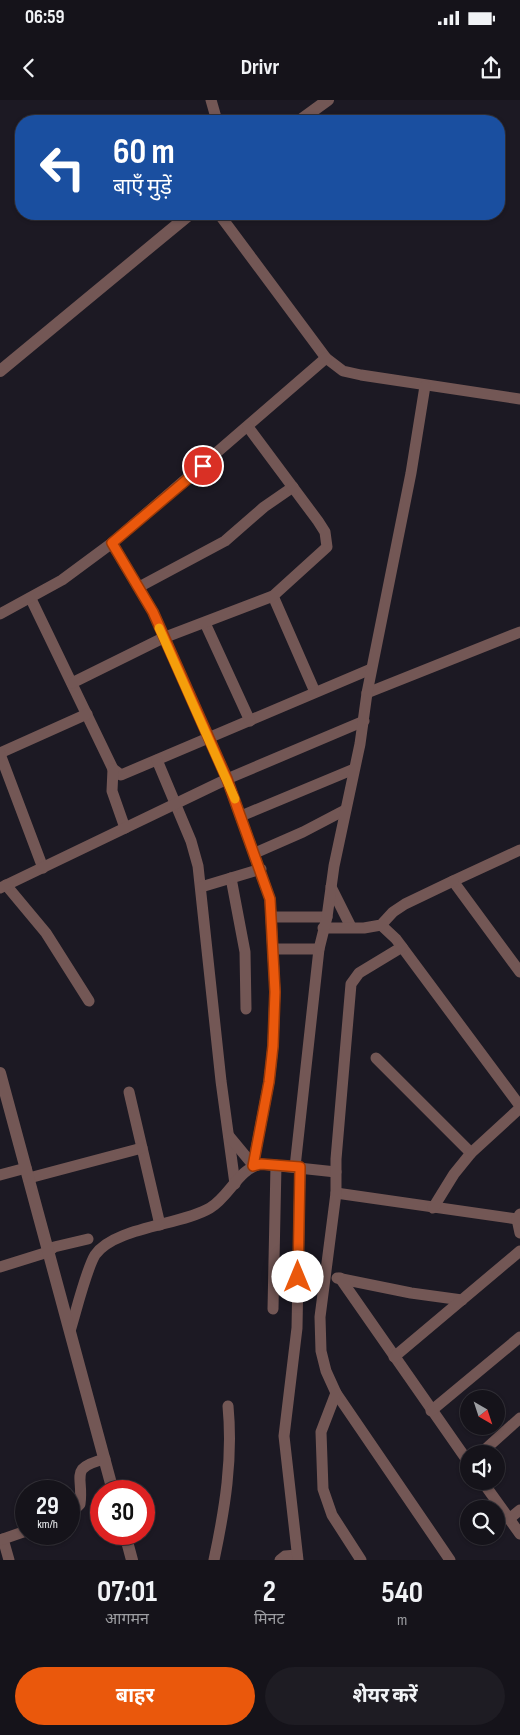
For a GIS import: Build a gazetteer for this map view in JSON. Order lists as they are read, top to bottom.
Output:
{
  "north": "bottom right",
  "page": {
    "status": "06:59",
    "header": "Drivr",
    "turn": ["60 m", "बाएँ मुड़ें"],
    "speed": "29 km/h",
    "limit": "30",
    "eta": [
      "07:01",
      "आगमन",
      "2",
      "मिनट",
      "540",
      "m"
    ],
    "buttons": ["बाहर", "शेयर करें"]
  }
}
